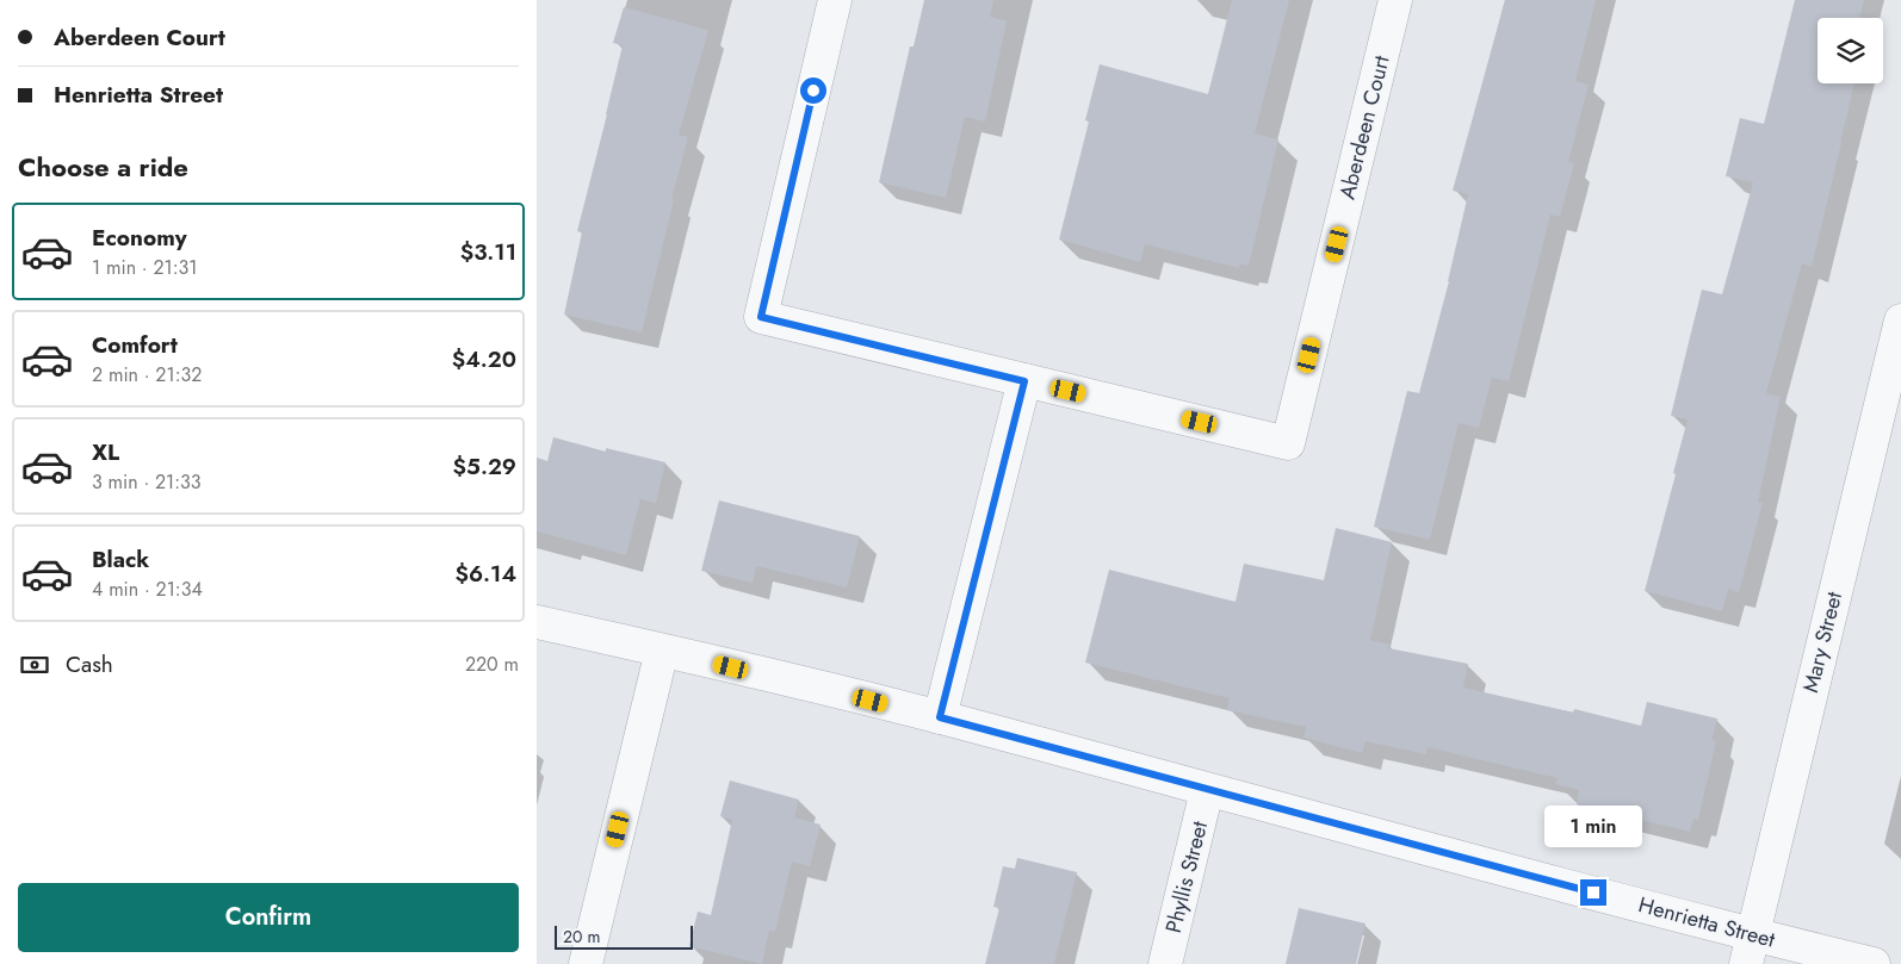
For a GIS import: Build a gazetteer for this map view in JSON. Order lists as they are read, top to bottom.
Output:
{
  "streets": {
    "street": [
      "Aberdeen Court",
      "Mary Street",
      "Phyllis Street",
      "Henrietta Street"
    ]
  },
  "crossings": [
    ["Mary Street", "Henrietta Street"],
    ["Phyllis Street", "Henrietta Street"]
  ],
  "scale_bar": "20 m",
  "page": {
    "banner": ["Aberdeen Court", "Henrietta Street"],
    "heading": "Choose a ride",
    "list": [
      {
        "name": "Economy",
        "note": "1 min · 21:31",
        "value": "$3.11"
      },
      {
        "name": "Comfort",
        "note": "2 min · 21:32",
        "value": "$4.20"
      },
      {
        "name": "XL",
        "note": "3 min · 21:33",
        "value": "$5.29"
      },
      {
        "name": "Black",
        "note": "4 min · 21:34",
        "value": "$6.14"
      }
    ],
    "pay": ["Cash", "220 m"],
    "bubble": "1 min",
    "buttons": "Confirm",
    "scale": "20 m"
  }
}
